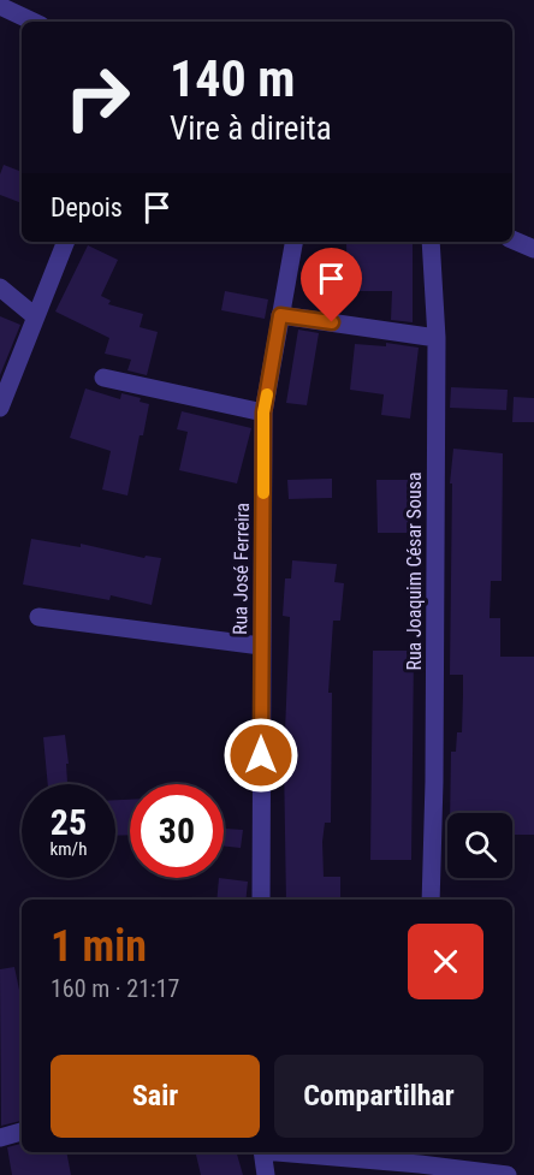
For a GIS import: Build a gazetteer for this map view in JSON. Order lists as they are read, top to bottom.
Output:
{
  "streets": {
    "street": ["Rua José Ferreira", "Rua Joaquim César Sousa"]
  },
  "page": {
    "turn": ["140 m", "Vire à direita"],
    "then": "Depois",
    "speed": "25 km/h",
    "limit": "30",
    "heading": ["1 min", "160 m · 21:17"],
    "buttons": ["Sair", "Compartilhar"]
  }
}
